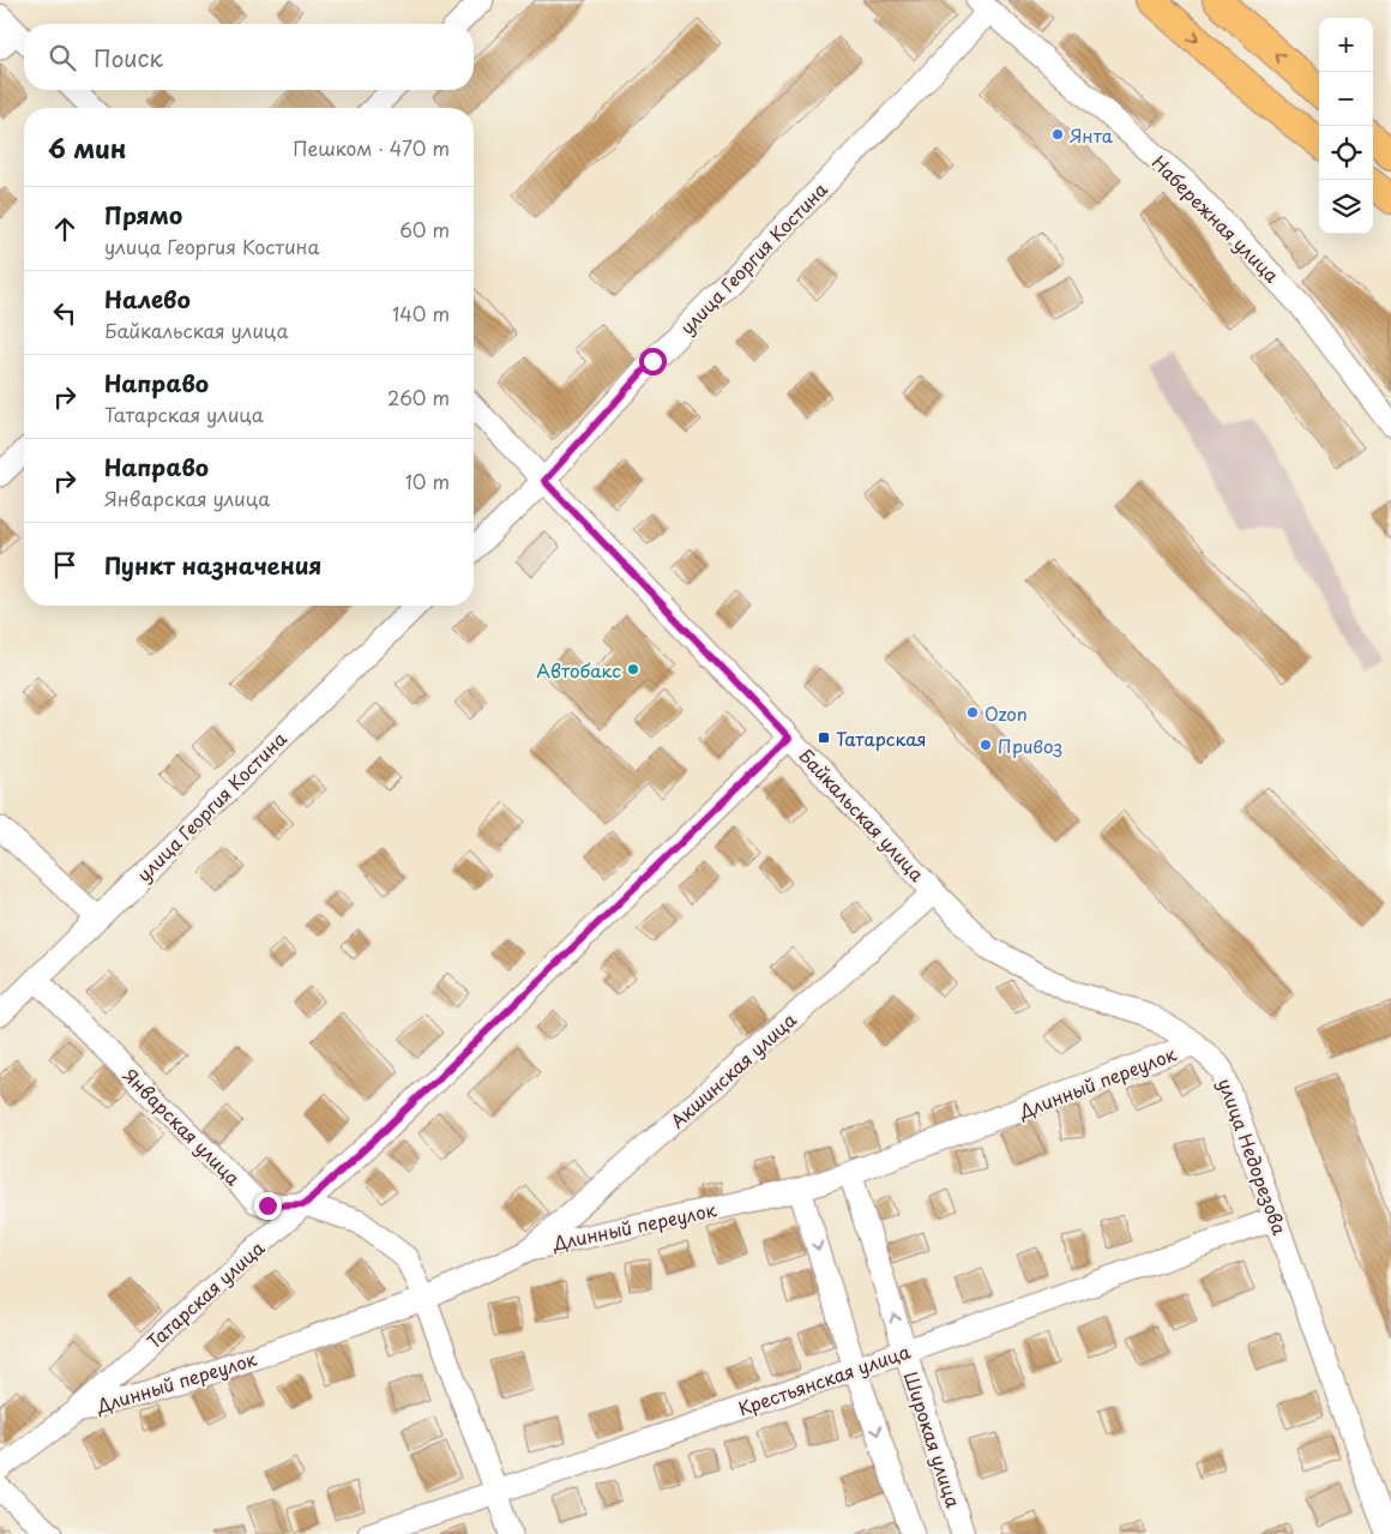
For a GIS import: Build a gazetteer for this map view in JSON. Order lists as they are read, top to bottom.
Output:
{
  "streets": {
    "street": [
      "Набережная улица",
      "улица Георгия Костина",
      "Байкальская улица",
      "Акшинская улица",
      "Длинный переулок",
      "Январская улица",
      "улица Недорезова",
      "Татарская улица",
      "Крестьянская улица",
      "Широкая улица"
    ]
  },
  "crossings": [
    ["Набережная улица", "улица Георгия Костина"],
    ["улица Георгия Костина", "Байкальская улица"],
    ["улица Георгия Костина", "Январская улица"],
    ["Байкальская улица", "Акшинская улица"],
    ["Байкальская улица", "улица Недорезова"],
    ["Байкальская улица", "Татарская улица"],
    ["Акшинская улица", "Длинный переулок"],
    ["Акшинская улица", "улица Недорезова"],
    ["Длинный переулок", "Январская улица"],
    ["Длинный переулок", "улица Недорезова"],
    ["Длинный переулок", "Татарская улица"],
    ["Длинный переулок", "Широкая улица"],
    ["Январская улица", "Татарская улица"],
    ["Январская улица", "Крестьянская улица"],
    ["улица Недорезова", "Крестьянская улица"],
    ["Крестьянская улица", "Широкая улица"]
  ],
  "places": {
    "other": [
      "Янта",
      "Автобакс",
      "Ozon",
      "Привоз"
    ],
    "transit": ["Татарская"]
  },
  "page": {
    "map_buttons": ["+", "−"],
    "search": "Поиск",
    "heading": ["6 мин", "Пешком · 470 m"],
    "list": [
      ["Прямо", "улица Георгия Костина", "60 m"],
      ["Налево", "Байкальская улица", "140 m"],
      ["Направо", "Татарская улица", "260 m"],
      ["Направо", "Январская улица", "10 m"],
      "Пункт назначения"
    ]
  }
}
